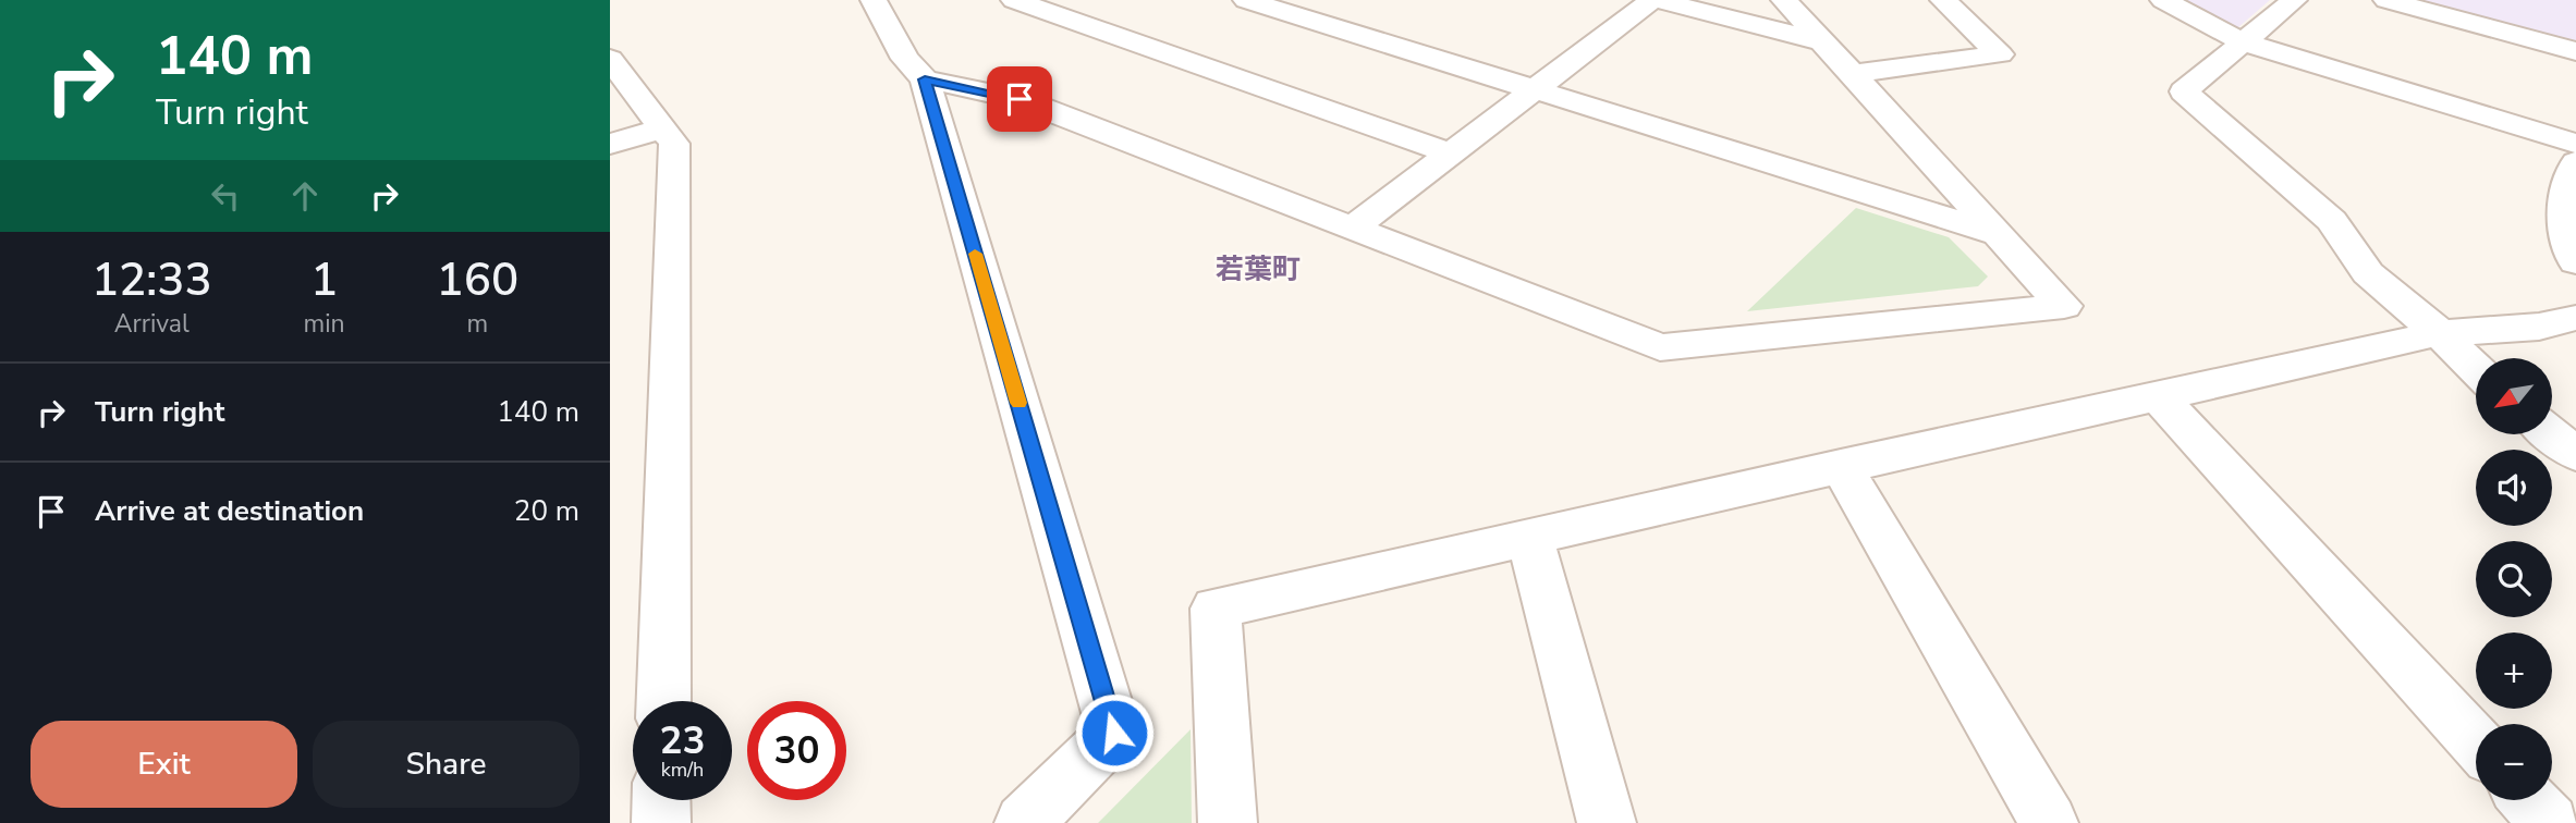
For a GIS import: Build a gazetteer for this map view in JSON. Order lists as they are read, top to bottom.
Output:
{
  "districts": ["若葉町"],
  "north": "bottom left",
  "page": {
    "turn": ["140 m", "Turn right"],
    "eta": [
      "12:33",
      "Arrival",
      "1",
      "min",
      "160",
      "m"
    ],
    "map_buttons": ["+", "−"],
    "list": [
      {
        "name": "Turn right",
        "value": "140 m"
      },
      {
        "name": "Arrive at destination",
        "value": "20 m"
      }
    ],
    "speed": "23 km/h",
    "limit": "30",
    "buttons": ["Exit", "Share"]
  }
}
